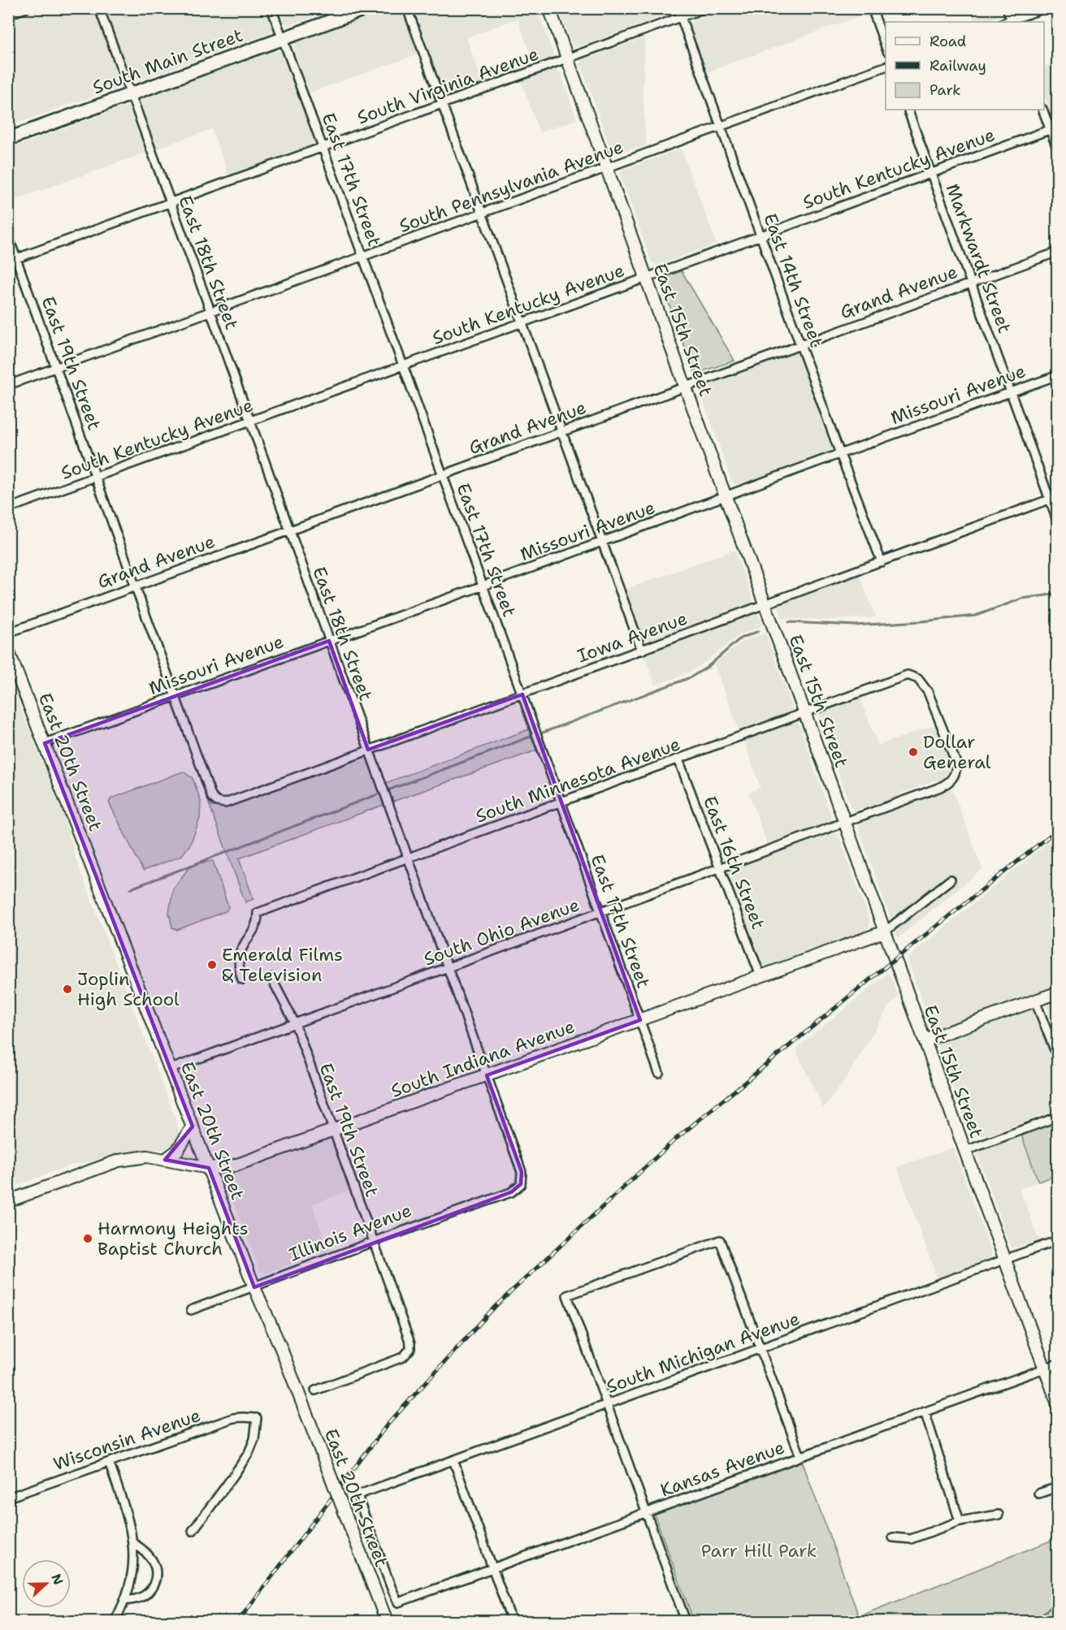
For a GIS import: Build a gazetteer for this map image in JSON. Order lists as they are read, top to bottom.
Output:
{
  "streets": {
    "main road": [
      "South Main Street",
      "East 15th Street",
      "East 20th Street",
      "South Indiana Avenue"
    ],
    "street": [
      "South Virginia Avenue",
      "South Kentucky Avenue",
      "East 17th Street",
      "South Pennsylvania Avenue",
      "Markwardt Street",
      "East 18th Street",
      "East 14th Street",
      "Grand Avenue",
      "East 19th Street",
      "Missouri Avenue",
      "Iowa Avenue",
      "South Minnesota Avenue",
      "East 16th Street",
      "South Ohio Avenue",
      "Illinois Avenue",
      "South Michigan Avenue",
      "Wisconsin Avenue",
      "Kansas Avenue"
    ]
  },
  "crossings": [
    ["South Main Street", "East 17th Street"],
    ["South Main Street", "East 18th Street"],
    ["South Virginia Avenue", "East 17th Street"],
    ["South Virginia Avenue", "East 18th Street"],
    ["South Virginia Avenue", "East 14th Street"],
    ["South Virginia Avenue", "East 15th Street"],
    ["South Virginia Avenue", "East 19th Street"],
    ["South Kentucky Avenue", "East 17th Street"],
    ["South Kentucky Avenue", "Markwardt Street"],
    ["South Kentucky Avenue", "East 18th Street"],
    ["South Kentucky Avenue", "East 14th Street"],
    ["South Kentucky Avenue", "East 15th Street"],
    ["South Kentucky Avenue", "East 19th Street"],
    ["East 17th Street", "South Pennsylvania Avenue"],
    ["East 17th Street", "Grand Avenue"],
    ["East 17th Street", "Missouri Avenue"],
    ["East 17th Street", "Iowa Avenue"],
    ["East 17th Street", "South Minnesota Avenue"],
    ["East 17th Street", "South Ohio Avenue"],
    ["East 17th Street", "South Indiana Avenue"],
    ["South Pennsylvania Avenue", "East 18th Street"],
    ["South Pennsylvania Avenue", "East 14th Street"],
    ["South Pennsylvania Avenue", "East 15th Street"],
    ["South Pennsylvania Avenue", "East 19th Street"],
    ["Markwardt Street", "Grand Avenue"],
    ["Markwardt Street", "Missouri Avenue"],
    ["Markwardt Street", "Iowa Avenue"],
    ["East 18th Street", "Grand Avenue"],
    ["East 18th Street", "Missouri Avenue"],
    ["East 18th Street", "Iowa Avenue"],
    ["East 18th Street", "South Minnesota Avenue"],
    ["East 18th Street", "South Ohio Avenue"],
    ["East 18th Street", "South Indiana Avenue"],
    ["East 18th Street", "Illinois Avenue"],
    ["East 14th Street", "Grand Avenue"],
    ["East 14th Street", "Missouri Avenue"],
    ["East 14th Street", "Iowa Avenue"],
    ["Grand Avenue", "East 15th Street"],
    ["Grand Avenue", "East 19th Street"],
    ["East 15th Street", "Missouri Avenue"],
    ["East 15th Street", "Iowa Avenue"],
    ["East 15th Street", "South Minnesota Avenue"],
    ["East 15th Street", "South Ohio Avenue"],
    ["East 15th Street", "South Indiana Avenue"],
    ["East 15th Street", "South Michigan Avenue"],
    ["East 15th Street", "Kansas Avenue"],
    ["East 19th Street", "Missouri Avenue"],
    ["East 19th Street", "Iowa Avenue"],
    ["East 19th Street", "South Ohio Avenue"],
    ["East 19th Street", "South Indiana Avenue"],
    ["East 19th Street", "Illinois Avenue"],
    ["Missouri Avenue", "East 20th Street"],
    ["East 20th Street", "South Ohio Avenue"],
    ["East 20th Street", "South Indiana Avenue"],
    ["East 20th Street", "Illinois Avenue"],
    ["South Minnesota Avenue", "East 16th Street"],
    ["South Minnesota Avenue", "South Ohio Avenue"],
    ["East 16th Street", "South Ohio Avenue"],
    ["East 16th Street", "South Indiana Avenue"],
    ["South Michigan Avenue", "Kansas Avenue"]
  ],
  "parks": ["Parr Hill Park"],
  "places": [
    "Dollar General",
    "Emerald Films & Television",
    "Joplin High School",
    "Harmony Heights Baptist Church"
  ],
  "legend": ["Road", "Railway", "Park"],
  "north": "right"
}
